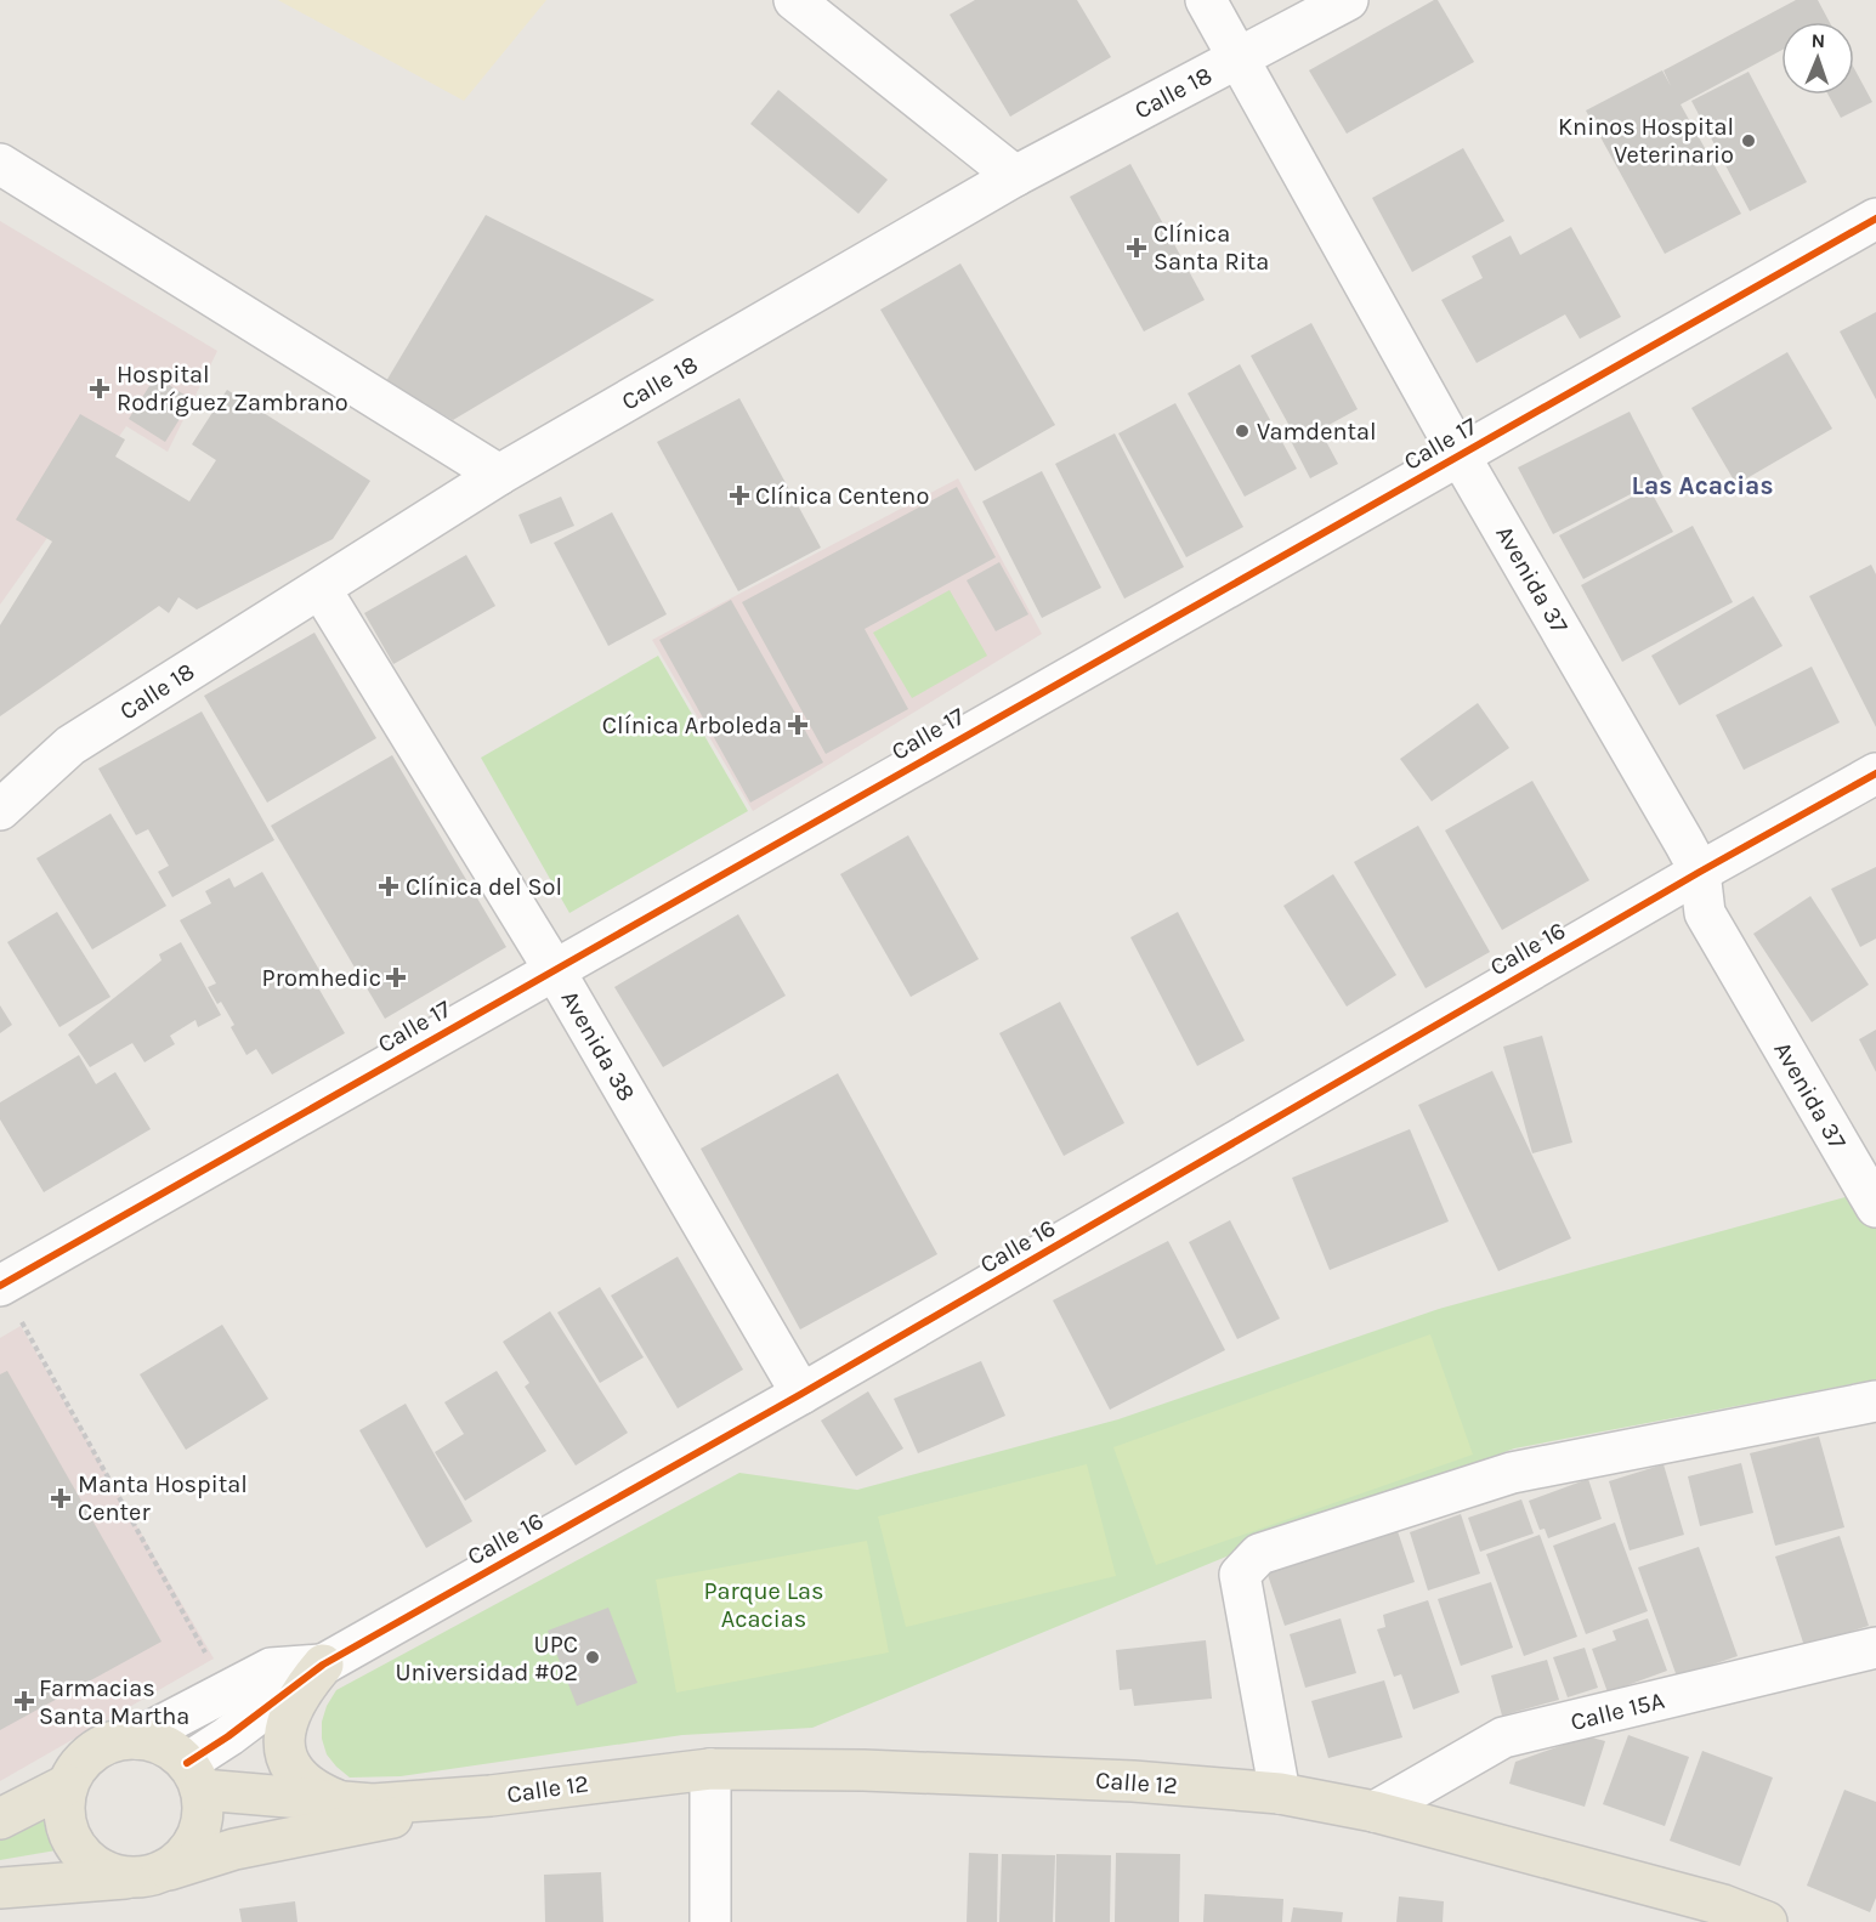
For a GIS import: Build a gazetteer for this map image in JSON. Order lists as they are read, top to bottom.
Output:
{
  "streets": {
    "main road": ["Calle 12"],
    "street": [
      "Calle 18",
      "Calle 17",
      "Avenida 37",
      "Calle 16",
      "Avenida 38",
      "Calle 15A"
    ]
  },
  "crossings": [
    ["Calle 18", "Avenida 37"],
    ["Calle 18", "Avenida 38"],
    ["Calle 17", "Avenida 37"],
    ["Calle 17", "Avenida 38"],
    ["Avenida 37", "Calle 16"],
    ["Calle 16", "Avenida 38"],
    ["Calle 16", "Calle 12"],
    ["Calle 15A", "Calle 12"]
  ],
  "districts": ["Las Acacias"],
  "parks": ["Parque Las Acacias"],
  "places": {
    "other": ["Kninos Hospital Veterinario", "Vamdental", "UPC Universidad #02"],
    "health": [
      "Clínica Santa Rita",
      "Hospital Rodríguez Zambrano",
      "Clínica Centeno",
      "Clínica Arboleda",
      "Clínica del Sol",
      "Promhedic",
      "Manta Hospital Center",
      "Farmacias Santa Martha"
    ]
  },
  "north": "top"
}
